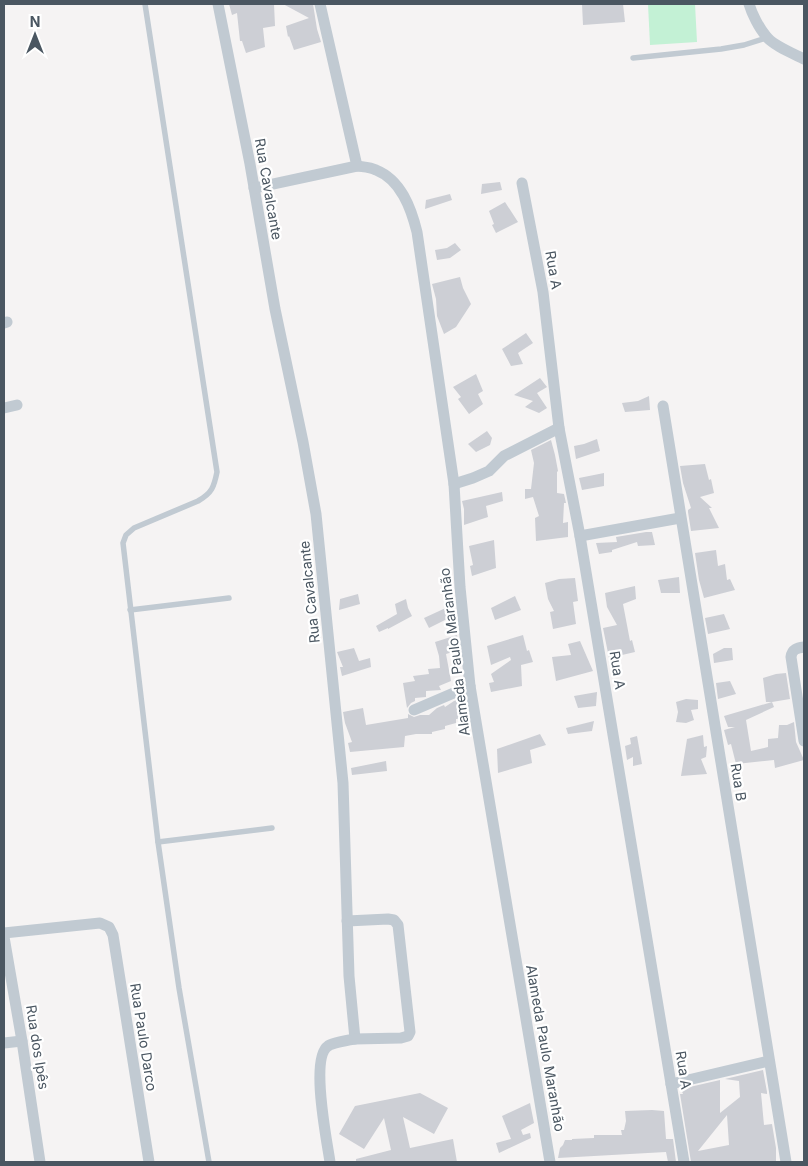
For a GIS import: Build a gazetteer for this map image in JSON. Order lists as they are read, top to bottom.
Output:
{
  "streets": {
    "street": [
      "Rua Cavalcante",
      "Rua A",
      "Alameda Paulo Maranhão",
      "Rua B",
      "Rua Paulo Darco",
      "Rua dos Ipês"
    ]
  },
  "crossings": [
    ["Rua Cavalcante", "Alameda Paulo Maranhão"]
  ],
  "north": "top"
}
